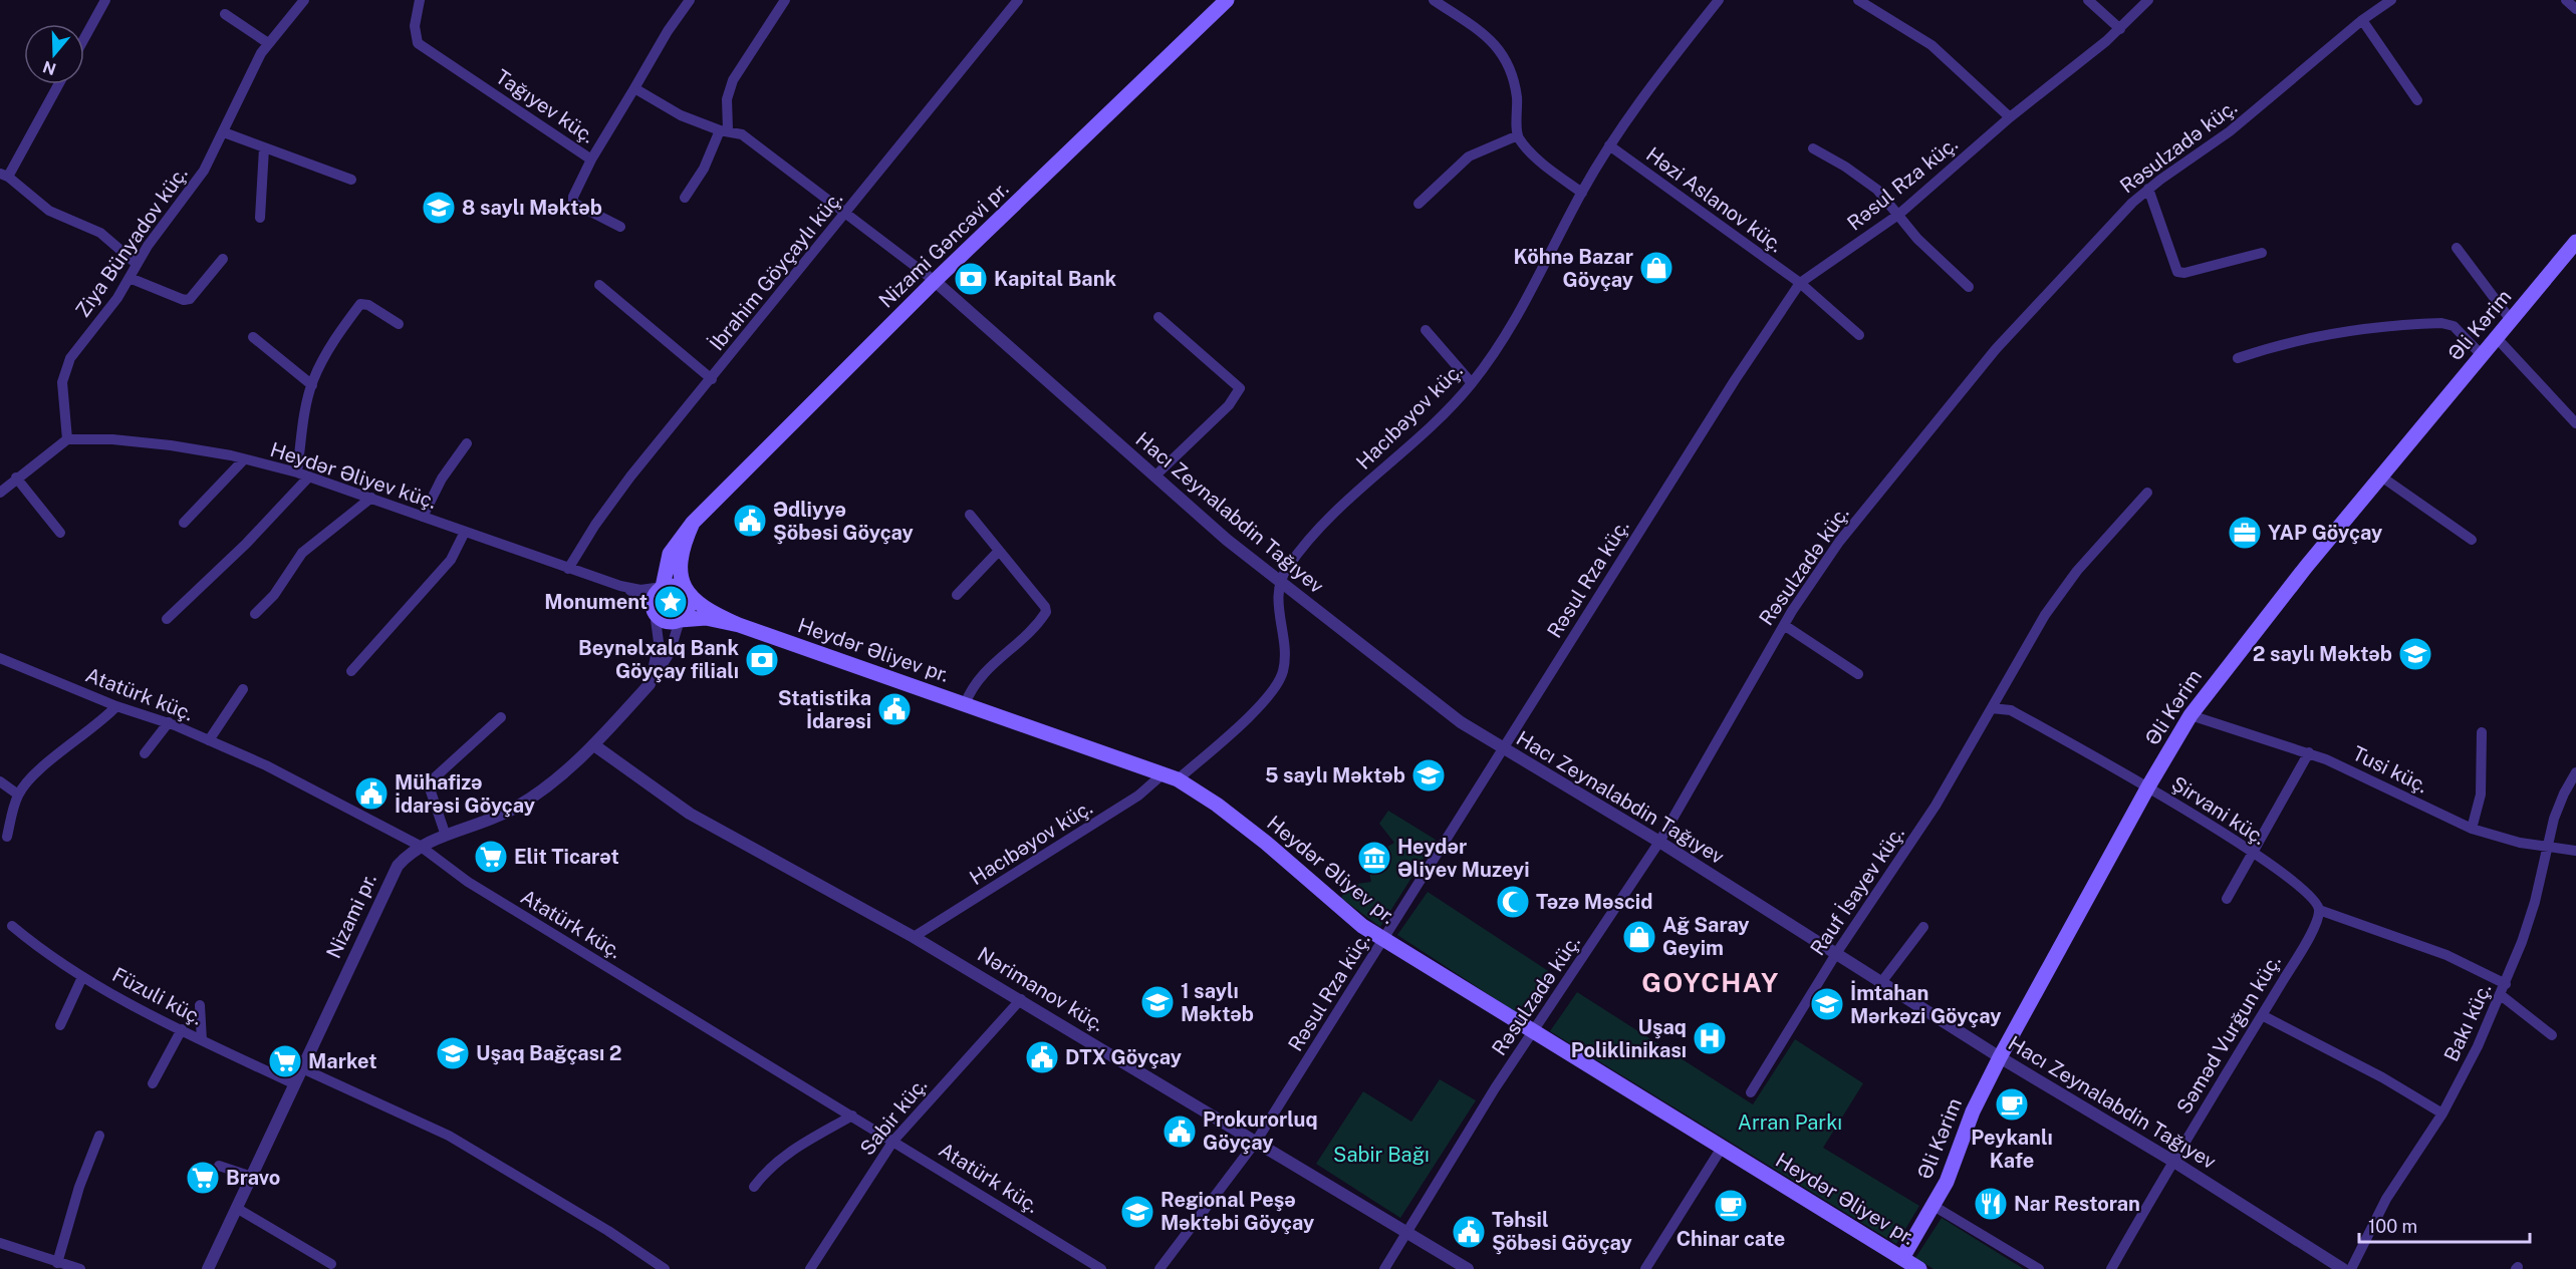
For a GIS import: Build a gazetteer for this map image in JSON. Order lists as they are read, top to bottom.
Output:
{
  "streets": {
    "main road": ["Nizami Gəncəvi pr.", "Əli Kərim", "Heydər Əliyev pr."],
    "street": [
      "Tağıyev küç.",
      "Rəsulzadə küç.",
      "Rəsul Rza küç.",
      "Həzi Aslanov küç.",
      "Ziya Bünyadov küç.",
      "İbrahim Göyçaylı küç.",
      "Hacıbəyov küç.",
      "Heydər Əliyev küç.",
      "Hacı Zeynalabdin Tağıyev",
      "Atatürk küç.",
      "Tusi küç.",
      "Şirvani küç.",
      "Rauf İsayev küç.",
      "Nizami pr.",
      "Nərimanov küç.",
      "Füzuli küç.",
      "Bakı küç.",
      "Səməd Vurğun küç.",
      "Sabir küç."
    ]
  },
  "crossings": [
    ["Rəsulzadə küç.", "Hacı Zeynalabdin Tağıyev"],
    ["Rəsulzadə küç.", "Heydər Əliyev pr."],
    ["Rəsulzadə küç.", "Nərimanov küç."],
    ["Rəsul Rza küç.", "Həzi Aslanov küç."],
    ["Rəsul Rza küç.", "Hacı Zeynalabdin Tağıyev"],
    ["Rəsul Rza küç.", "Heydər Əliyev pr."],
    ["Rəsul Rza küç.", "Nərimanov küç."],
    ["Həzi Aslanov küç.", "Hacıbəyov küç."],
    ["Ziya Bünyadov küç.", "Heydər Əliyev küç."],
    ["Nizami Gəncəvi pr.", "Hacı Zeynalabdin Tağıyev"],
    ["İbrahim Göyçaylı küç.", "Heydər Əliyev küç."],
    ["Əli Kərim", "Hacı Zeynalabdin Tağıyev"],
    ["Əli Kərim", "Heydər Əliyev pr."],
    ["Əli Kərim", "Tusi küç."],
    ["Əli Kərim", "Şirvani küç."],
    ["Hacıbəyov küç.", "Hacı Zeynalabdin Tağıyev"],
    ["Hacıbəyov küç.", "Heydər Əliyev pr."],
    ["Hacıbəyov küç.", "Nərimanov küç."],
    ["Hacı Zeynalabdin Tağıyev", "Rauf İsayev küç."],
    ["Hacı Zeynalabdin Tağıyev", "Səməd Vurğun küç."],
    ["Atatürk küç.", "Nizami pr."],
    ["Atatürk küç.", "Sabir küç."],
    ["Tusi küç.", "Bakı küç."],
    ["Şirvani küç.", "Rauf İsayev küç."],
    ["Şirvani küç.", "Səməd Vurğun küç."],
    ["Nizami pr.", "Nərimanov küç."],
    ["Nizami pr.", "Füzuli küç."],
    ["Nərimanov küç.", "Sabir küç."]
  ],
  "districts": ["GOYCHAY"],
  "parks": ["Arran Parkı", "Sabir Bağı"],
  "places": {
    "school or university": [
      "8 saylı Məktəb",
      "2 saylı Məktəb",
      "5 saylı Məktəb",
      "1 saylı Məktəb",
      "İmtahan Mərkəzi Göyçay",
      "Uşaq Bağçası 2",
      "Regional Peşə Məktəbi Göyçay"
    ],
    "shop": ["Köhnə Bazar Göyçay", "Ağ Saray Geyim"],
    "bank": ["Kapital Bank", "Beynəlxalq Bank Göyçay filialı"],
    "public building": [
      "Ədliyyə Şöbəsi Göyçay",
      "Statistika İdarəsi",
      "Mühafizə İdarəsi Göyçay",
      "DTX Göyçay",
      "Prokurorluq Göyçay",
      "Təhsil Şöbəsi Göyçay"
    ],
    "office": ["YAP Göyçay"],
    "place": ["Monument"],
    "supermarket": ["Elit Ticarət", "Market", "Bravo"],
    "museum": ["Heydər Əliyev Muzeyi"],
    "mosque": ["Təzə Məscid"],
    "hospital": ["Uşaq Poliklinikası"],
    "cafe": ["Peykanlı Kafe", "Chinar cate"],
    "restaurant": ["Nar Restoran"]
  },
  "scale_bar": "100 m",
  "north": "bottom"
}
